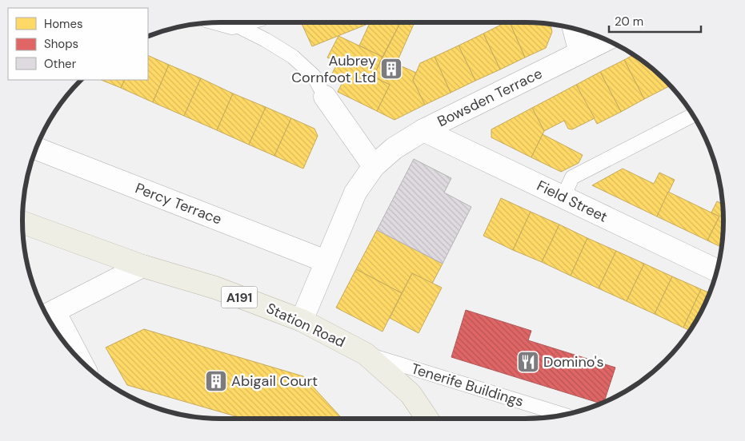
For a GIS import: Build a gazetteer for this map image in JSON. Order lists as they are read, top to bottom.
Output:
{
  "streets": {
    "main road": ["A191", "Station Road"],
    "street": ["Bowsden Terrace", "Field Street", "Percy Terrace"],
    "lane": ["Tenerife Buildings"]
  },
  "crossings": [
    ["Bowsden Terrace", "Field Street"],
    ["Bowsden Terrace", "Percy Terrace"],
    ["Bowsden Terrace", "Station Road"],
    ["Station Road", "Tenerife Buildings"]
  ],
  "places": {
    "building": ["Aubrey Cornfoot Ltd", "Abigail Court"],
    "restaurant": ["Domino's"]
  },
  "legend": ["Homes", "Shops", "Other"],
  "scale_bar": "20 m"
}
